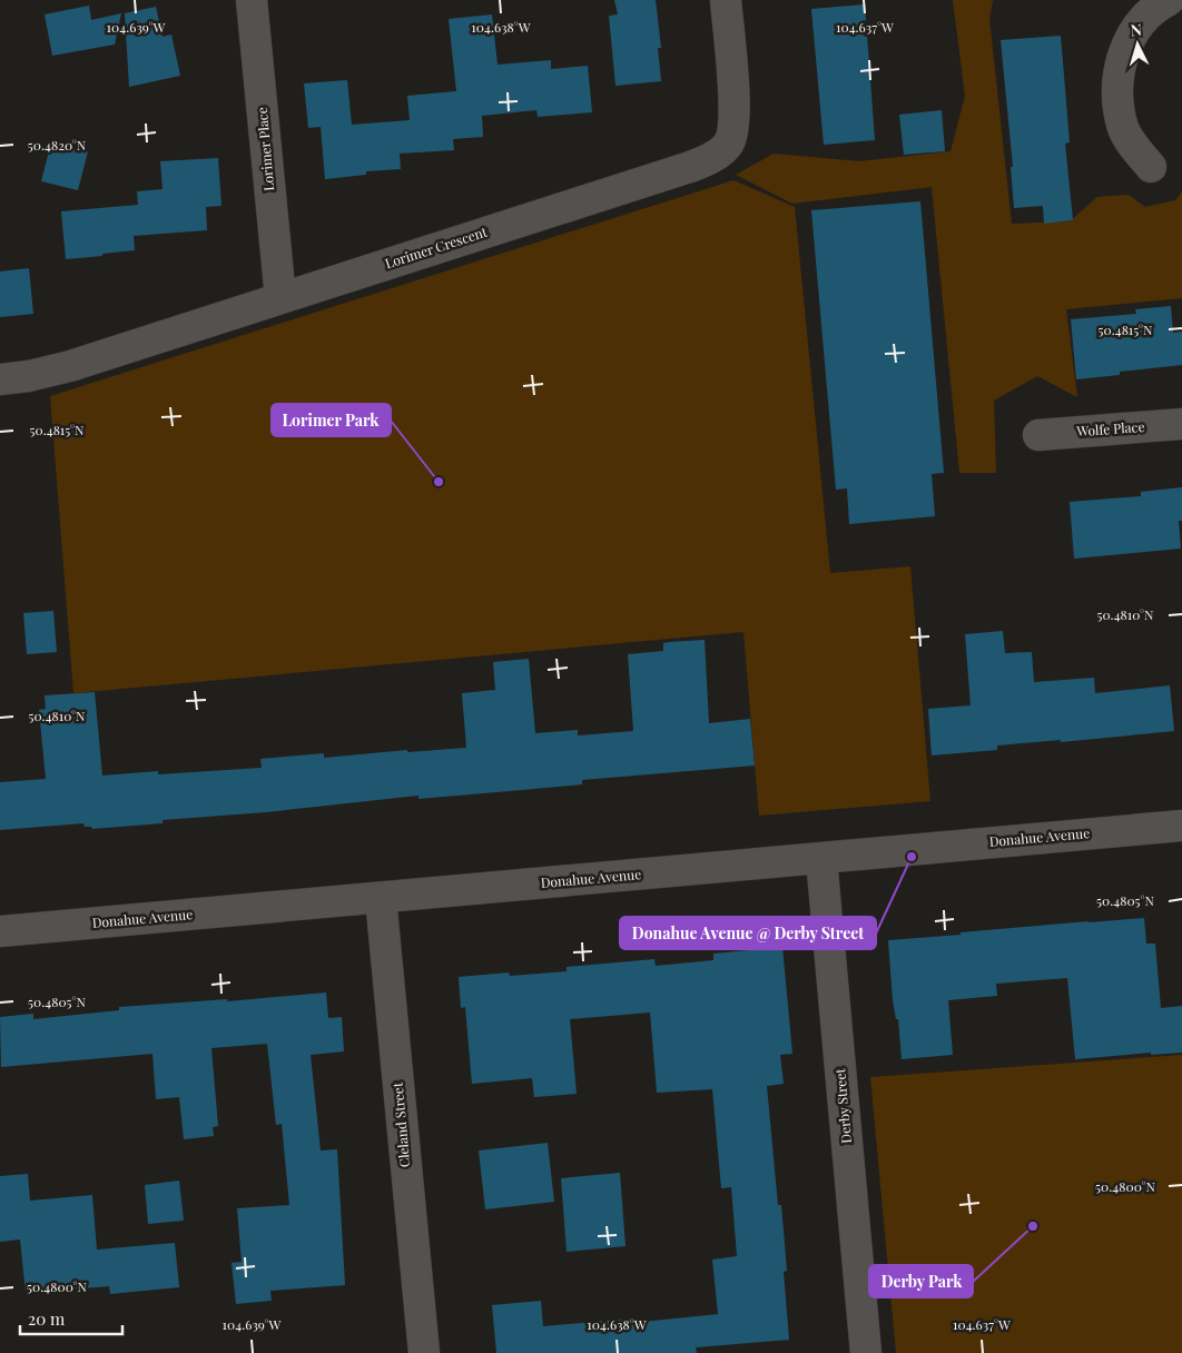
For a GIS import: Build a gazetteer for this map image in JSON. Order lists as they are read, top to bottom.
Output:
{
  "streets": {
    "street": [
      "Lorimer Place",
      "Lorimer Crescent",
      "Wolfe Place",
      "Donahue Avenue",
      "Derby Street",
      "Cleland Street"
    ]
  },
  "crossings": [
    ["Lorimer Place", "Lorimer Crescent"],
    ["Donahue Avenue", "Derby Street"],
    ["Donahue Avenue", "Cleland Street"]
  ],
  "places": ["Lorimer Park", "Donahue Avenue @ Derby Street", "Derby Park"],
  "scale_bar": "20 m",
  "north": "top",
  "coordinates": [
    "104.639°W",
    "104.638°W",
    "104.637°W",
    "50.4820°N",
    "50.4815°N",
    "50.4810°N",
    "50.4805°N",
    "50.4800°N"
  ]
}
